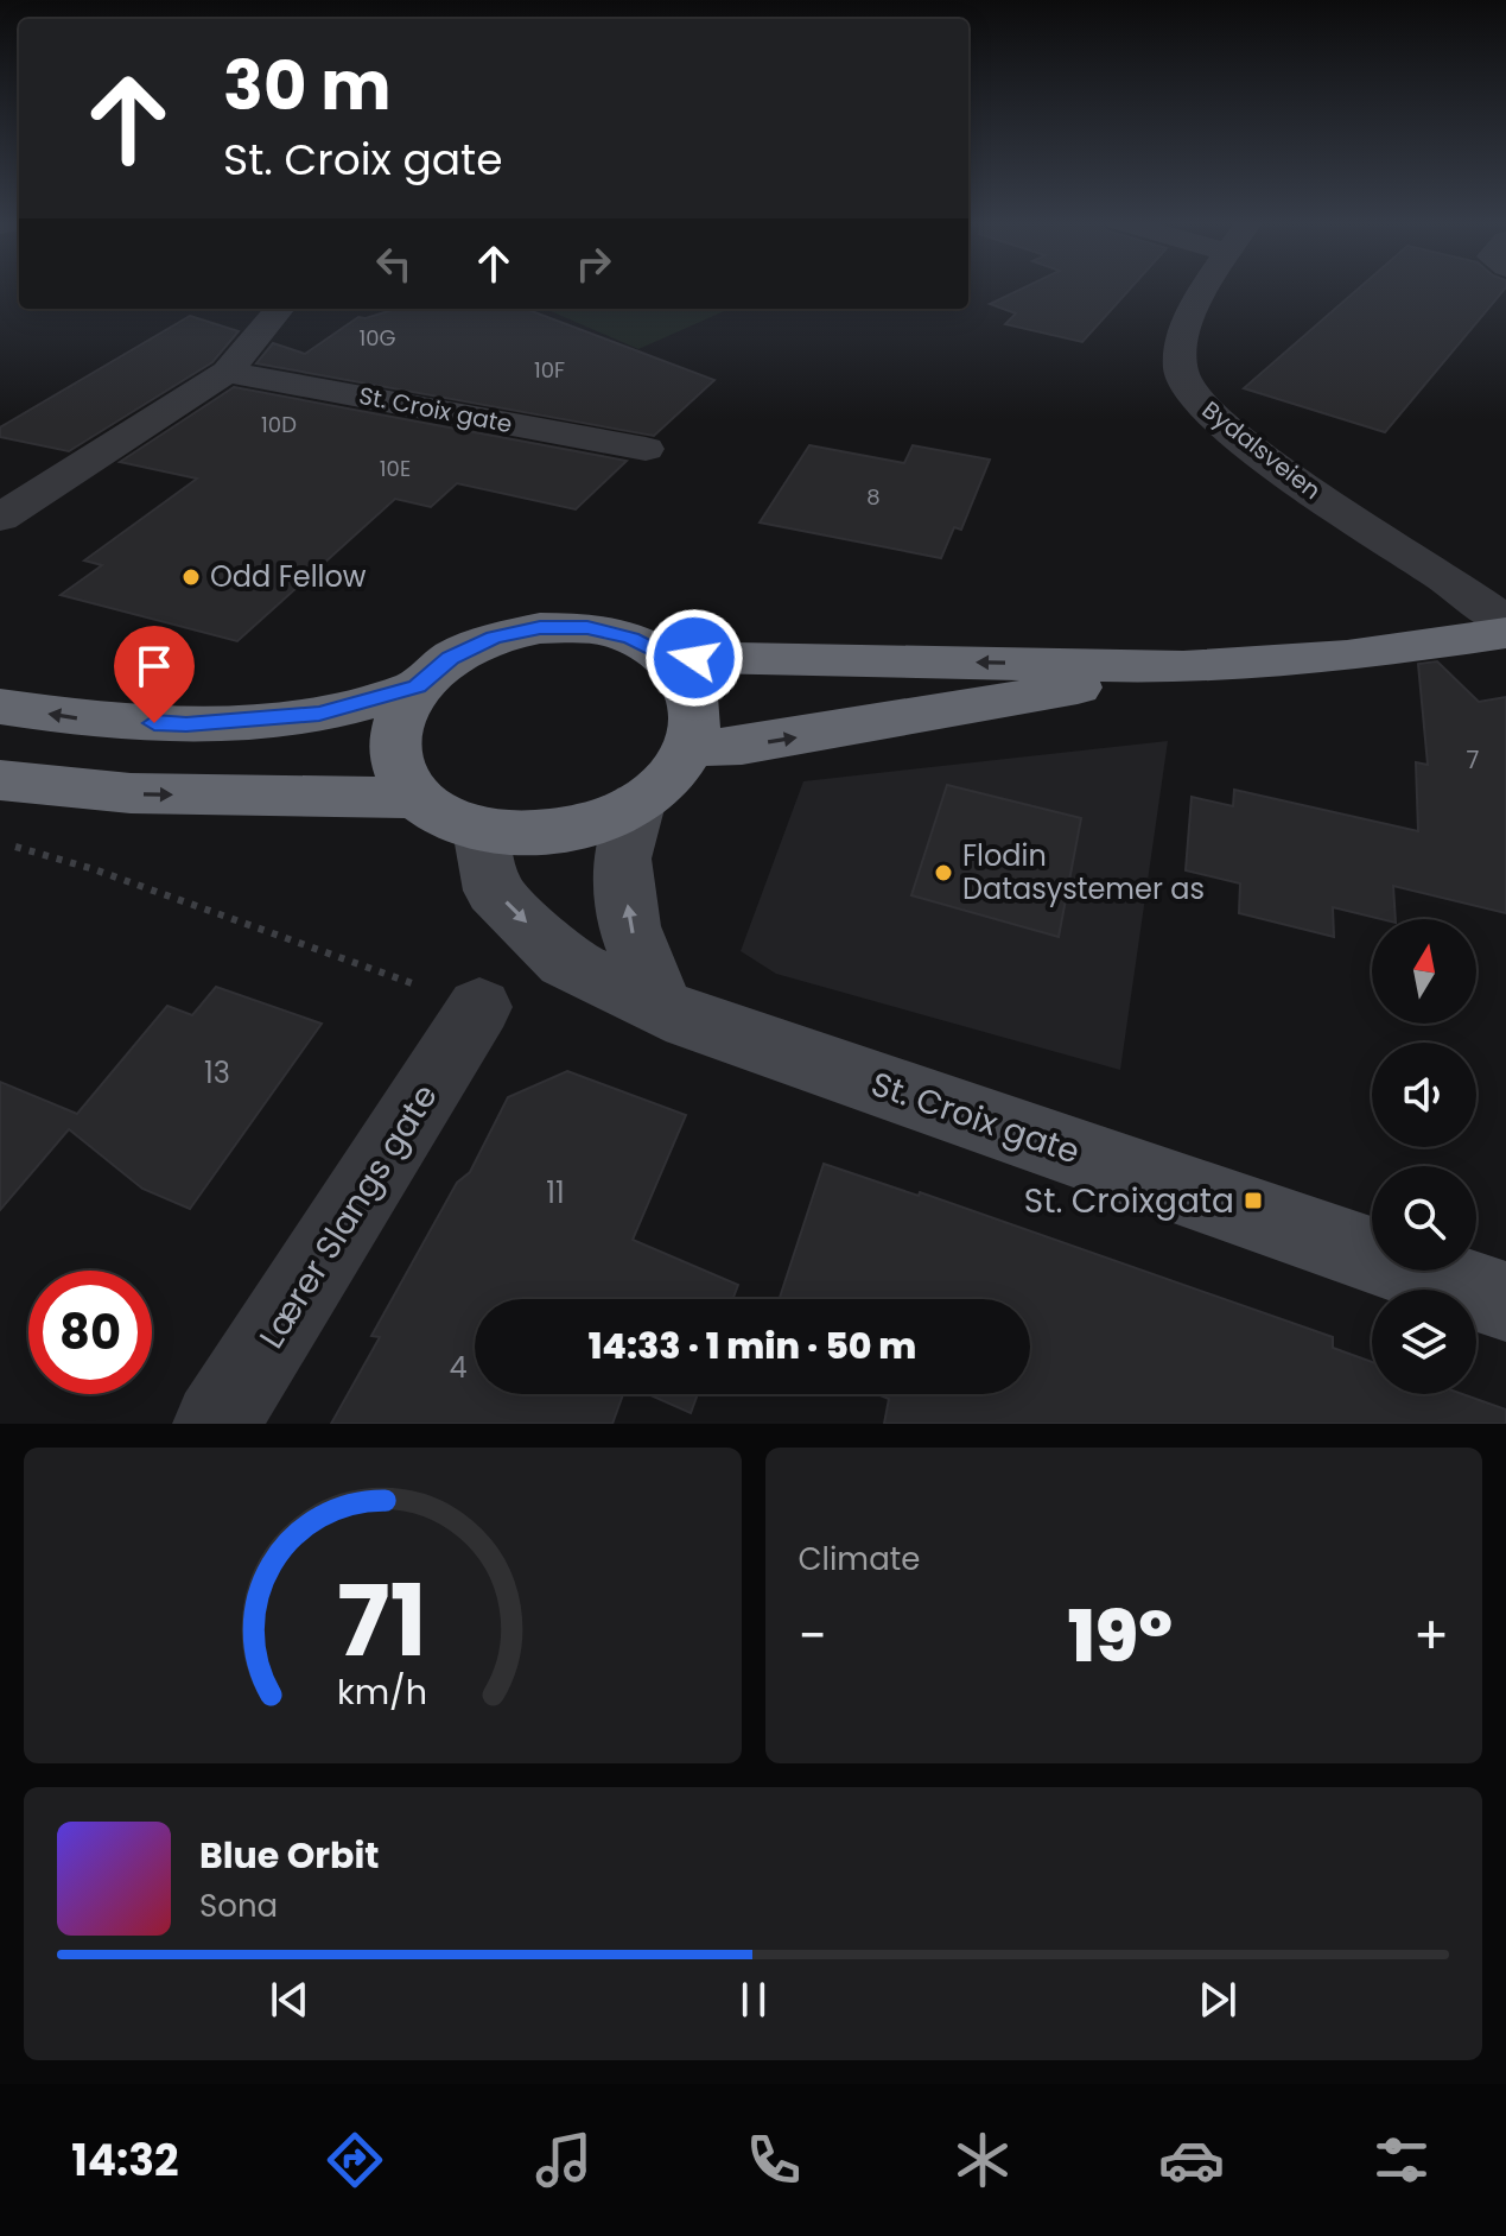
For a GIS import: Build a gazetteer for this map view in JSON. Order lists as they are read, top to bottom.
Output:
{
  "streets": {
    "street": ["St. Croix gate", "Bydalsveien", "Lærer Slangs gate"]
  },
  "places": {
    "other": ["Odd Fellow", "Flodin Datasystemer as"],
    "transit": ["St. Croixgata"]
  },
  "house_numbers": [
    "10G",
    "10F",
    "10D",
    "10E",
    "8",
    "7",
    "13",
    "11",
    "4"
  ],
  "north": "top",
  "page": {
    "turn": ["30 m", "St. Croix gate"],
    "limit": "80",
    "trip": "14:33 · 1 min · 50 m",
    "tile": "Climate",
    "heat": ["−", "19°", "+"],
    "song": ["Blue Orbit", "Sona"],
    "tabs": "14:32",
    "gauge": ["71", "km/h"]
  }
}
